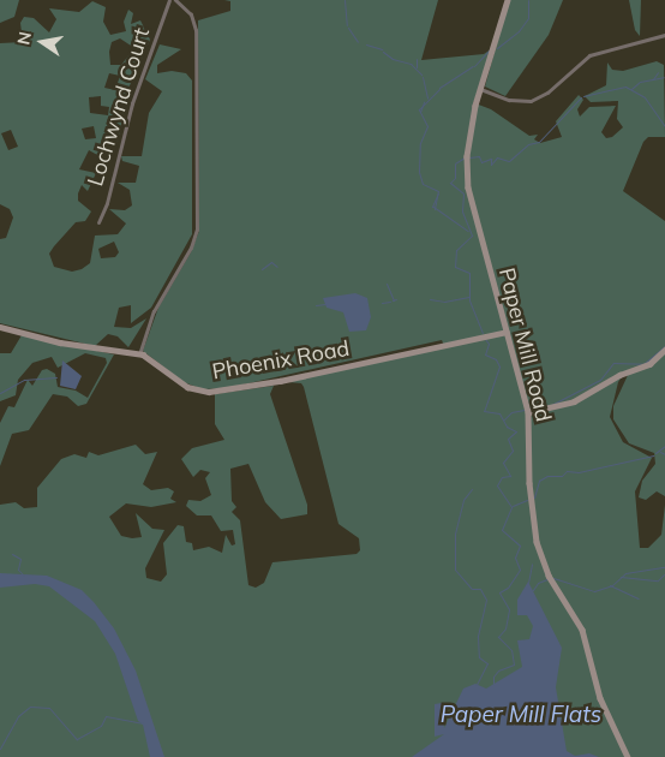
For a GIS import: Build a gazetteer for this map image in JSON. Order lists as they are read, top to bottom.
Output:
{
  "streets": {
    "main road": ["Paper Mill Road", "Phoenix Road"],
    "street": ["Lochwynd Court"]
  },
  "crossings": [
    ["Paper Mill Road", "Phoenix Road"]
  ],
  "water": ["Paper Mill Flats"],
  "north": "left"
}
